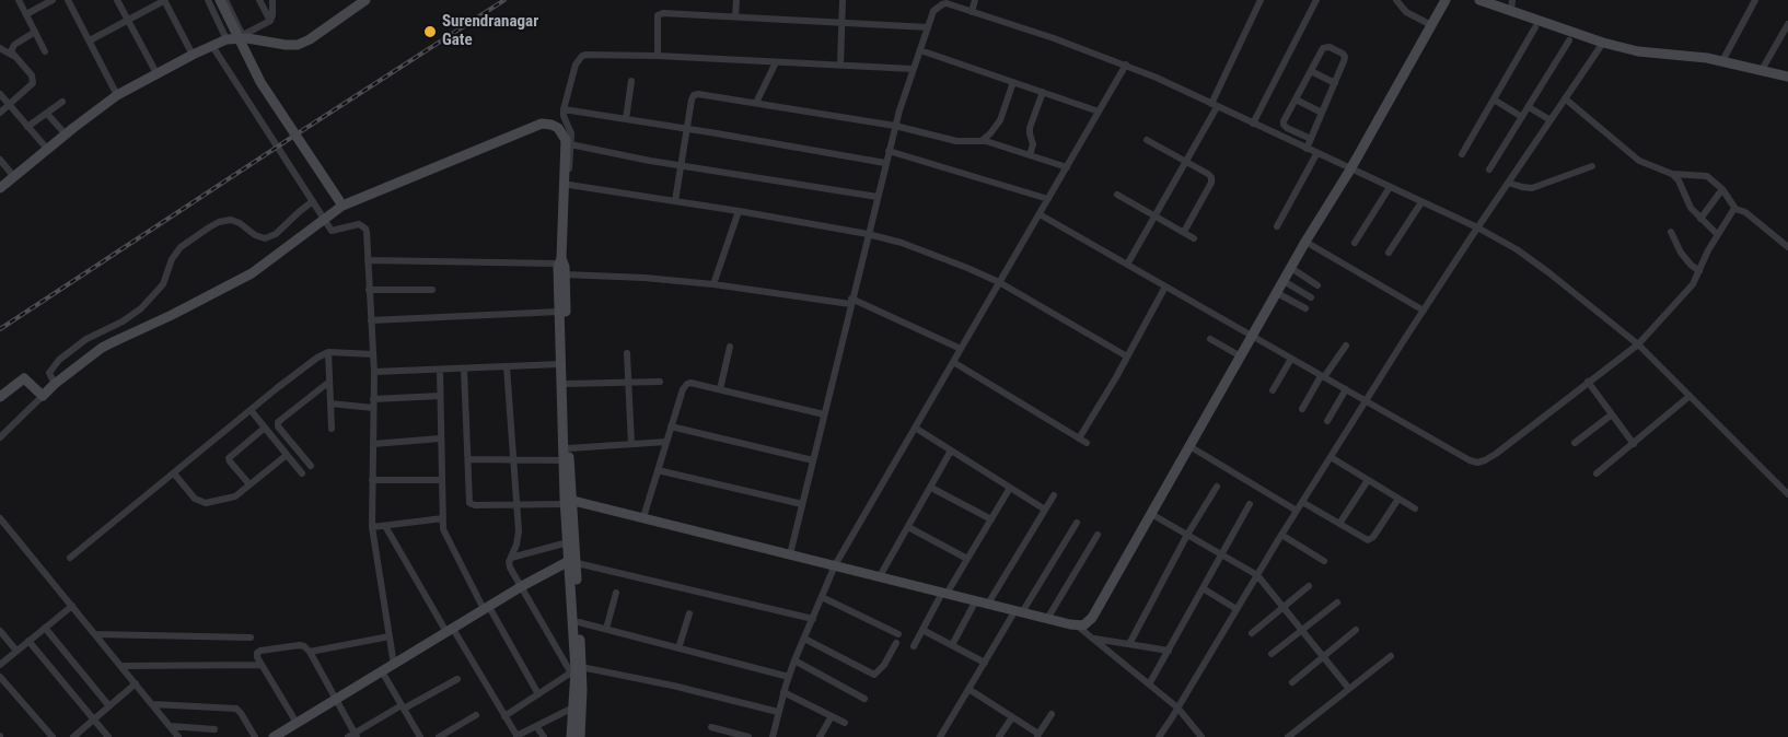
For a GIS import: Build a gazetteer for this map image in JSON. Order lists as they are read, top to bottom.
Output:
{
  "places": ["Surendranagar Gate"]
}
